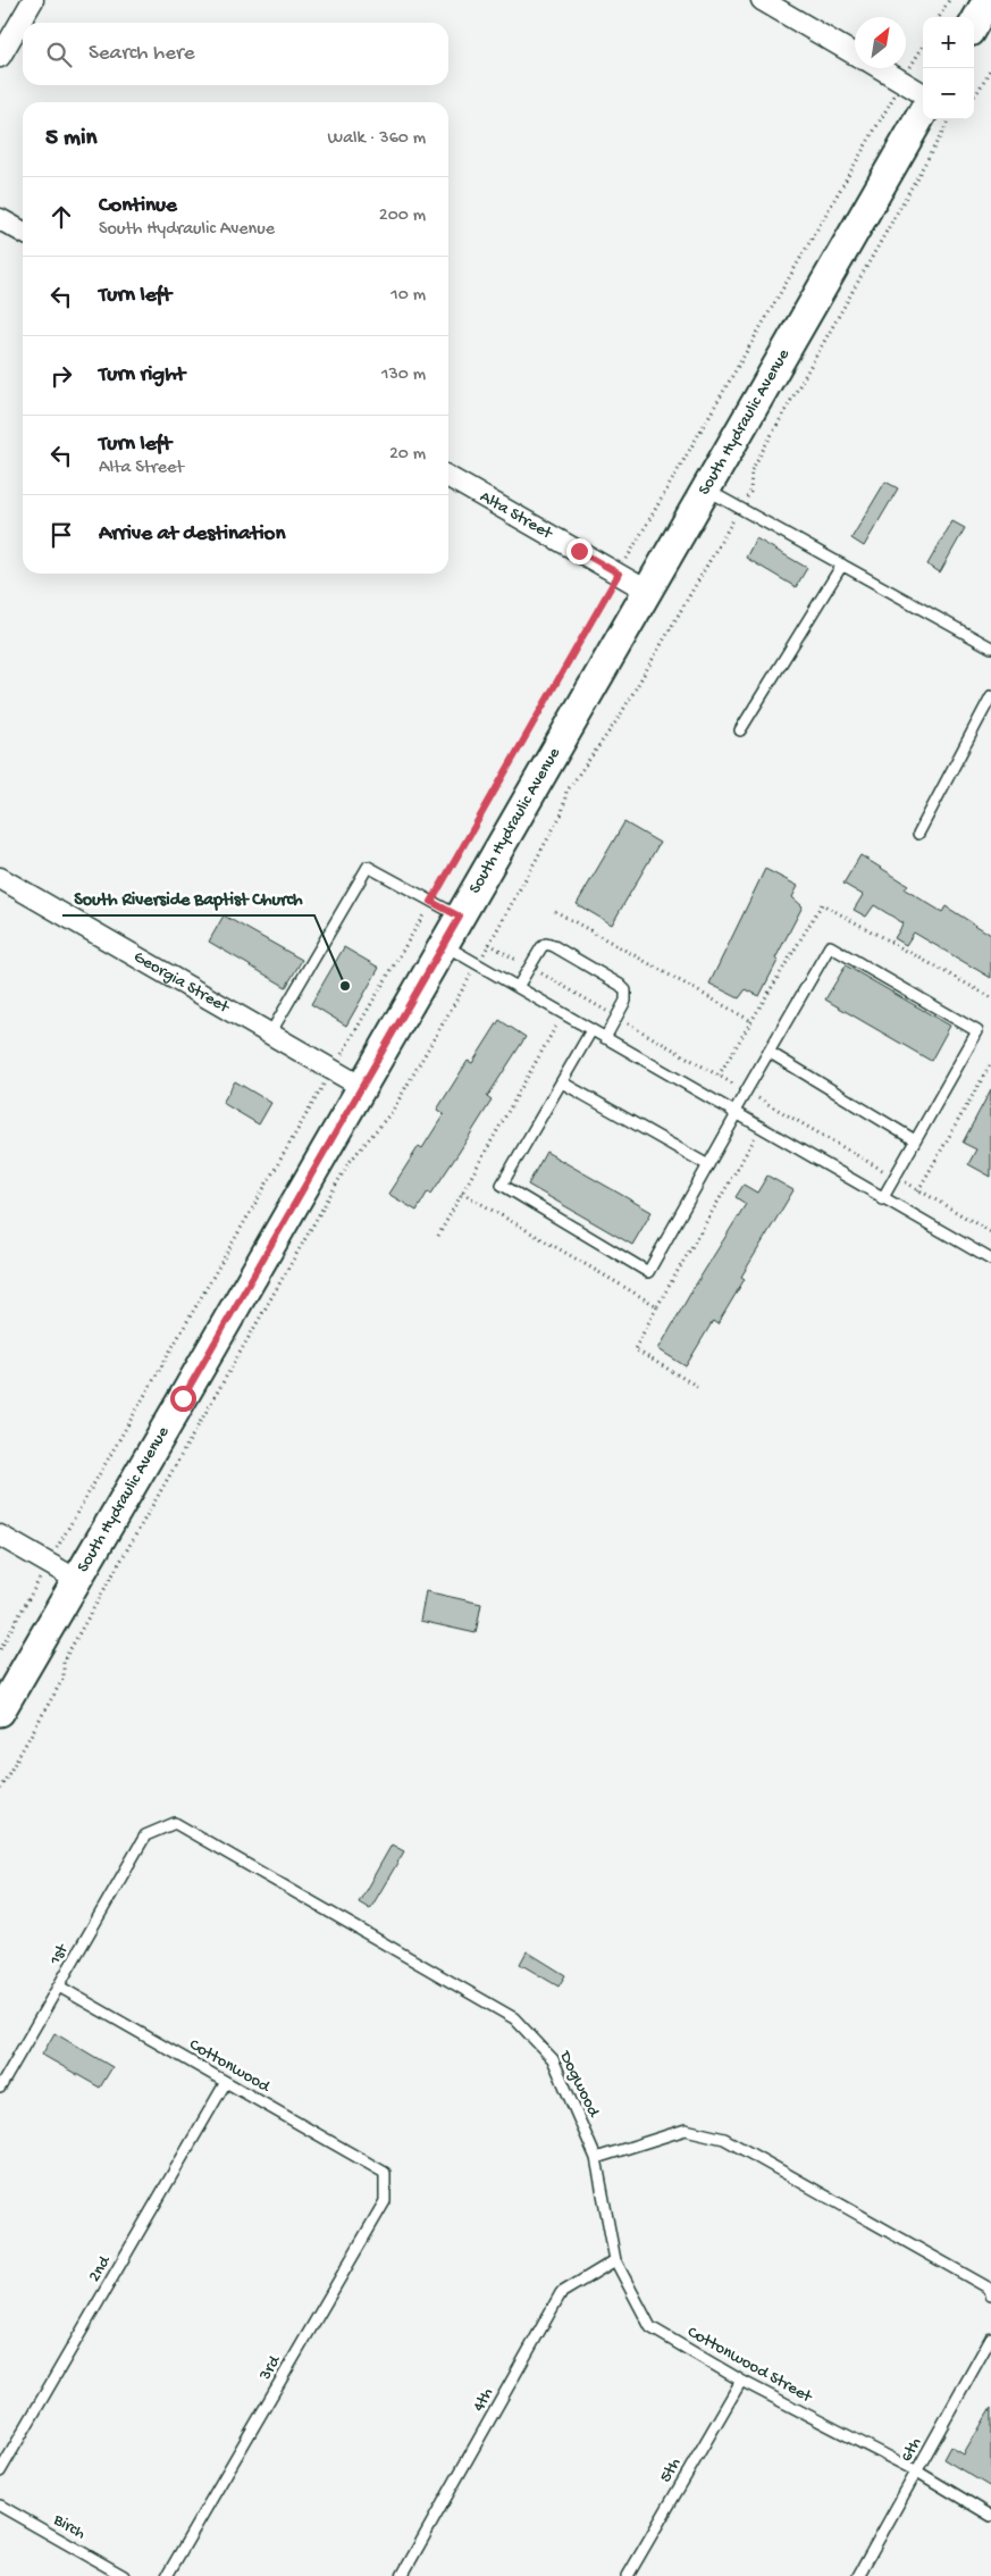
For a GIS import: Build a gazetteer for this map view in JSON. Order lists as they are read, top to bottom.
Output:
{
  "streets": {
    "street": ["South Hydraulic Avenue", "Alta Street", "Georgia Street"],
    "lane": [
      "1st",
      "Cottonwood",
      "Dogwood",
      "2nd",
      "Cottonwood Street",
      "3rd",
      "4th",
      "6th",
      "5th",
      "Birch"
    ]
  },
  "crossings": [
    ["South Hydraulic Avenue", "Alta Street"],
    ["South Hydraulic Avenue", "Georgia Street"],
    ["1st", "Cottonwood"],
    ["1st", "Dogwood"],
    ["Cottonwood", "2nd"],
    ["Cottonwood", "3rd"],
    ["Dogwood", "Cottonwood Street"],
    ["Cottonwood Street", "4th"],
    ["Cottonwood Street", "6th"],
    ["Cottonwood Street", "5th"]
  ],
  "places": ["South Riverside Baptist Church"],
  "north": "top right",
  "page": {
    "map_buttons": ["+", "−"],
    "search": "Search here",
    "heading": ["5 min", "Walk · 360 m"],
    "list": [
      ["Continue", "South Hydraulic Avenue", "200 m"],
      ["Turn left", "10 m"],
      ["Turn right", "130 m"],
      ["Turn left", "Alta Street", "20 m"],
      "Arrive at destination"
    ]
  }
}
